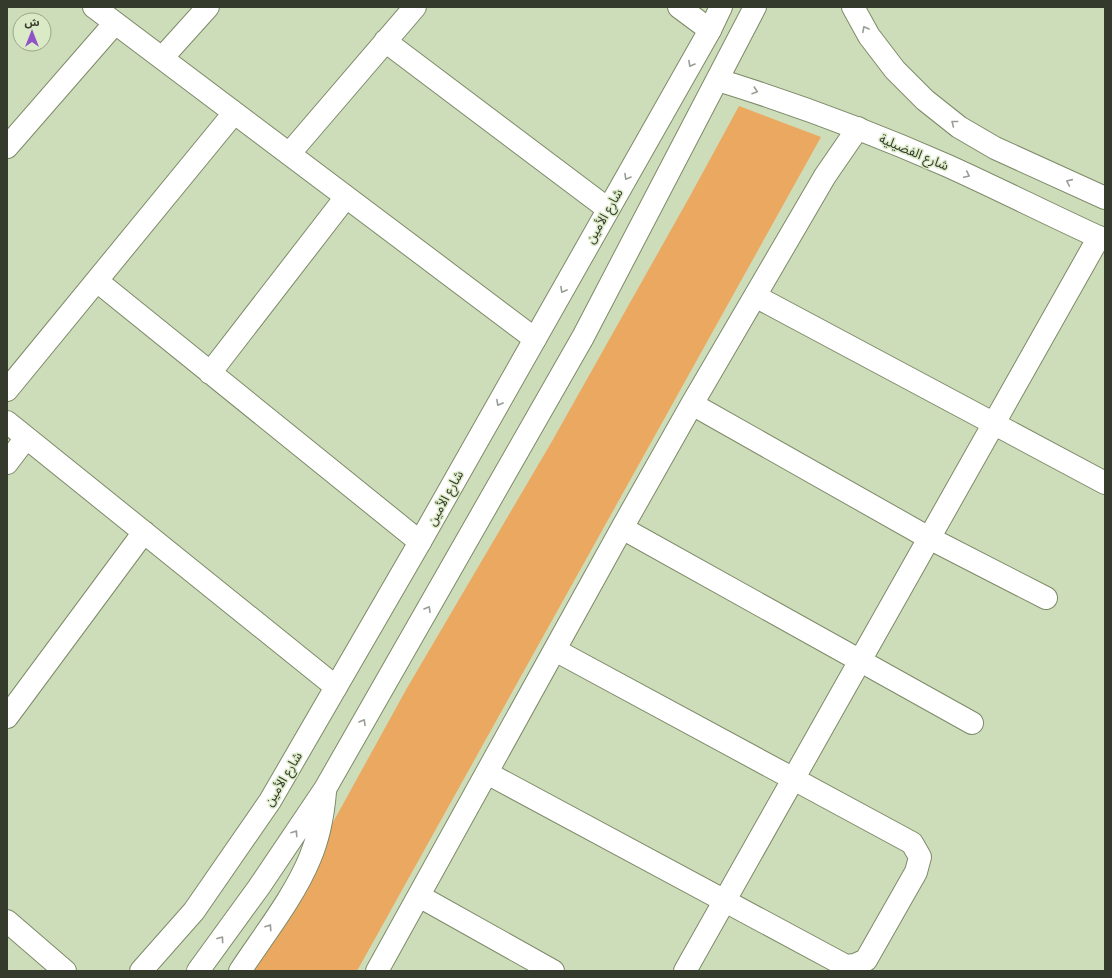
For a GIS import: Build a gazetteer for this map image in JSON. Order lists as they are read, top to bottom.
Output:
{
  "streets": {
    "street": ["شارع الفضيلية", "شارع الأمين"]
  },
  "north": "top"
}
